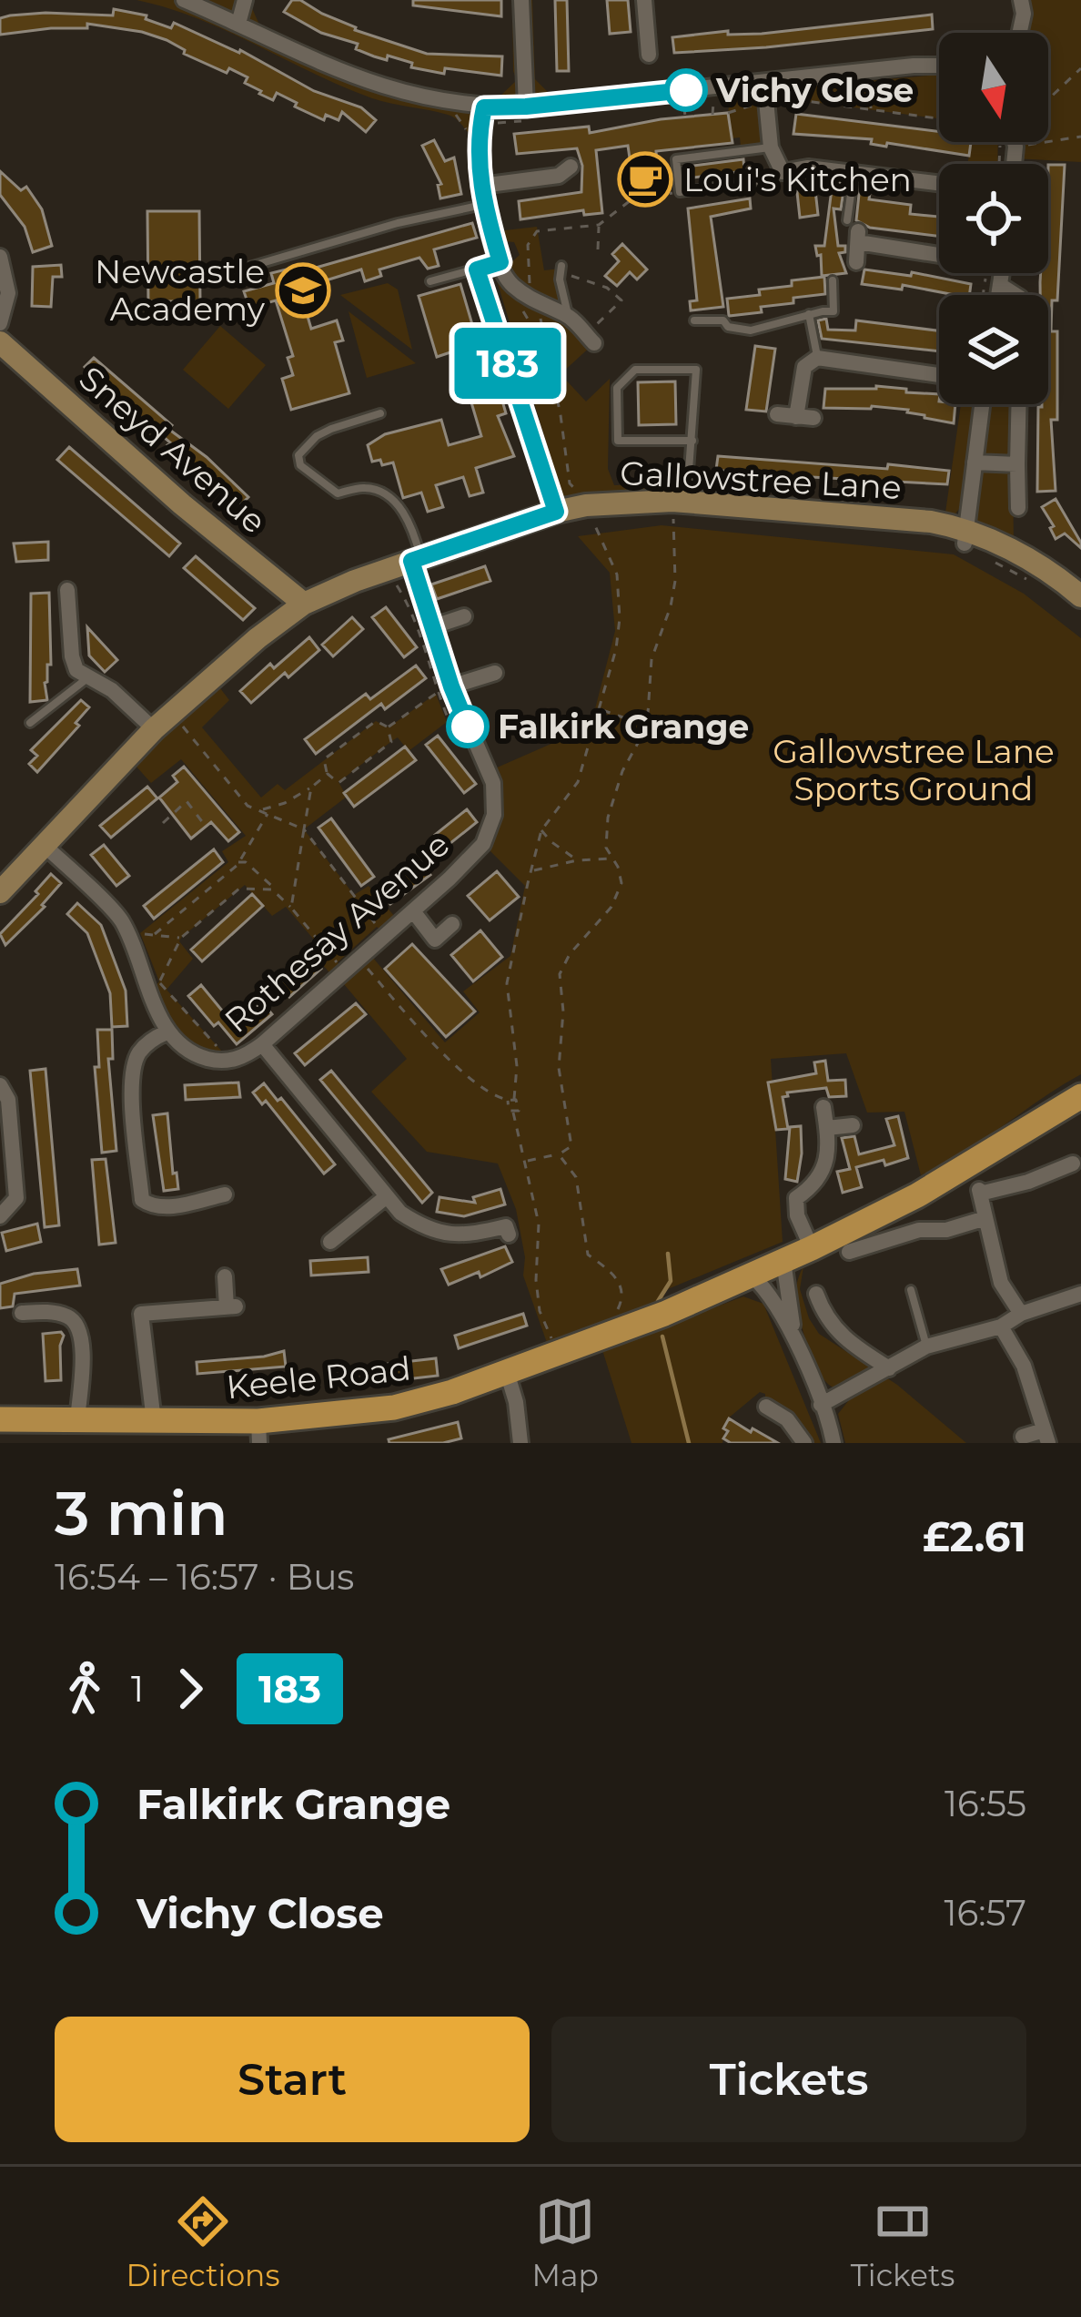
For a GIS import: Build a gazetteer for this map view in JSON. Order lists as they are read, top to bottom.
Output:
{
  "streets": {
    "main road": ["Keele Road"],
    "street": ["Sneyd Avenue", "Gallowstree Lane", "Rothesay Avenue"]
  },
  "crossings": [
    ["Sneyd Avenue", "Gallowstree Lane"],
    ["Gallowstree Lane", "Rothesay Avenue"]
  ],
  "parks": ["Gallowstree Lane Sports Ground"],
  "places": {
    "other": ["Vichy Close", "Falkirk Grange"],
    "cafe": ["Loui's Kitchen"],
    "school or university": ["Newcastle Academy"]
  },
  "lines": ["bus line 183"],
  "north": "bottom",
  "page": {
    "on_map": "183",
    "heading": ["3 min", "16:54 – 16:57 · Bus", "£2.61"],
    "legs": ["1", "183"],
    "list": [
      {
        "name": "Falkirk Grange",
        "value": "16:55"
      },
      {
        "name": "Vichy Close",
        "value": "16:57"
      }
    ],
    "buttons": ["Start", "Tickets"],
    "tabs": ["Directions", "Map", "Tickets"]
  }
}
